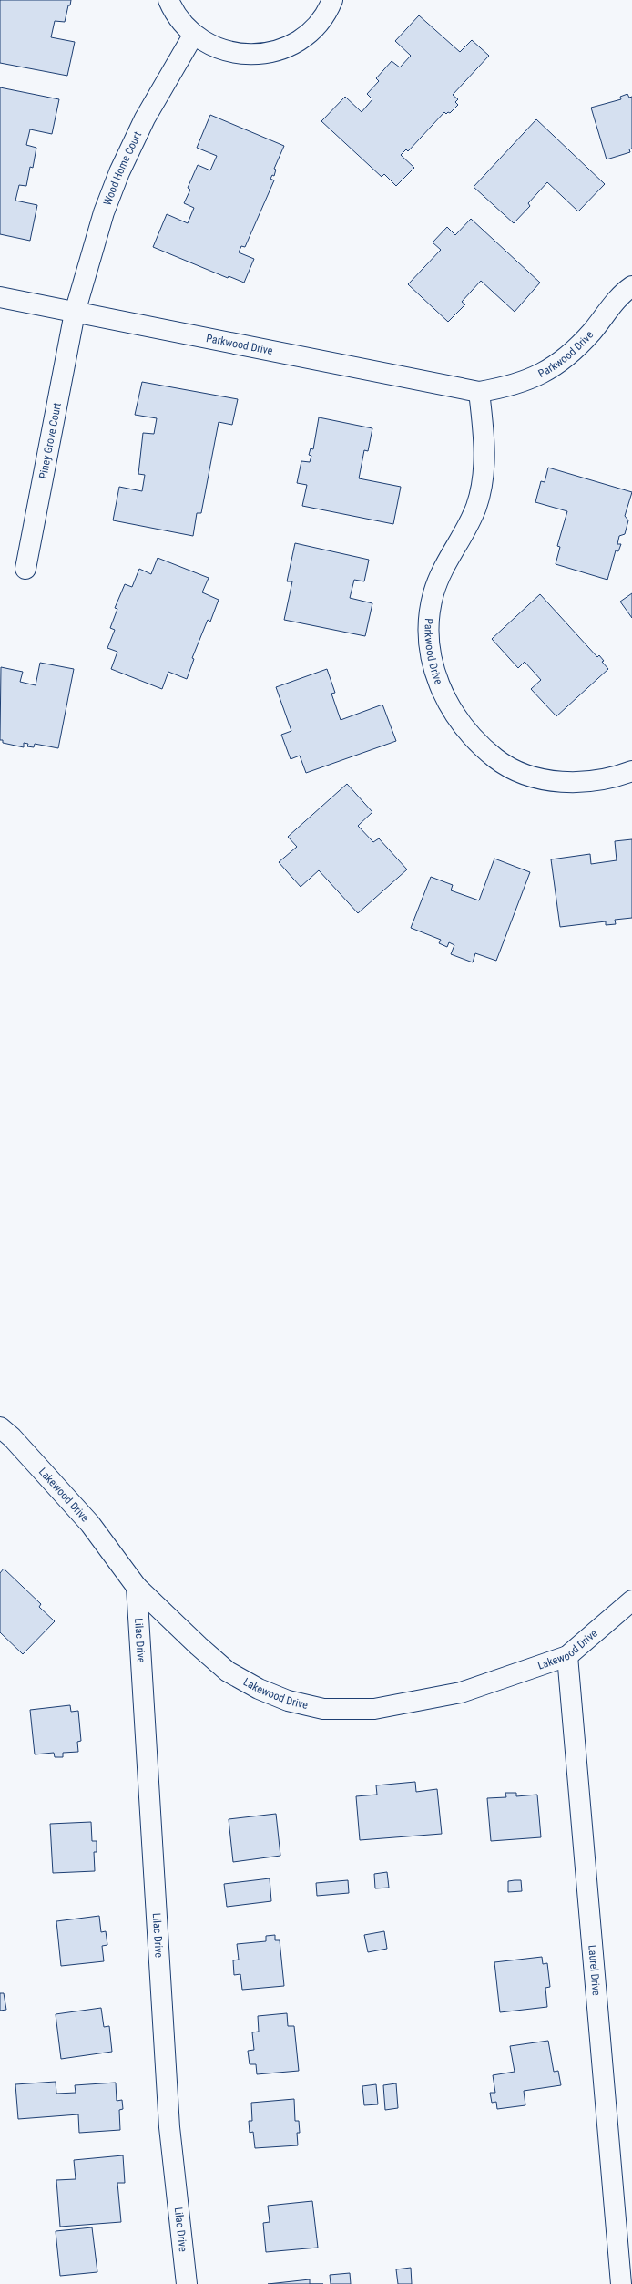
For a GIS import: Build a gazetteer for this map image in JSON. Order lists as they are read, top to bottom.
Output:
{
  "streets": {
    "street": [
      "Wood Home Court",
      "Parkwood Drive",
      "Piney Grove Court",
      "Lakewood Drive",
      "Lilac Drive",
      "Laurel Drive"
    ]
  },
  "crossings": [
    ["Wood Home Court", "Parkwood Drive"],
    ["Wood Home Court", "Piney Grove Court"],
    ["Parkwood Drive", "Piney Grove Court"],
    ["Lakewood Drive", "Lilac Drive"],
    ["Lakewood Drive", "Laurel Drive"]
  ]
}
